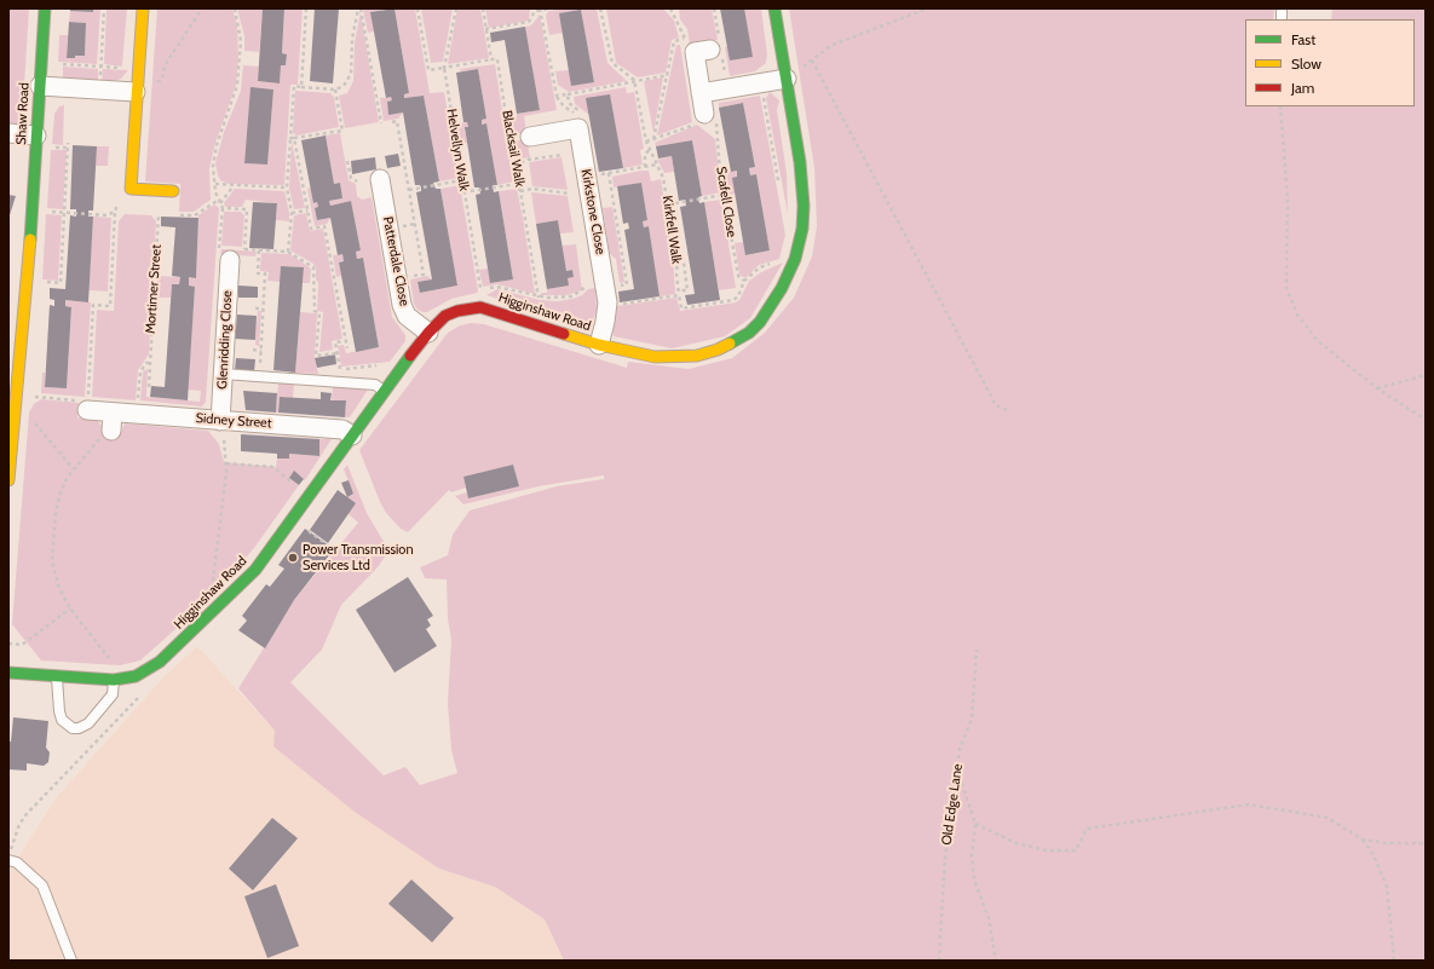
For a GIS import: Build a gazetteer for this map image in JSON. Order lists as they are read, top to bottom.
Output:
{
  "streets": {
    "street": [
      "Shaw Road",
      "Kirkstone Close",
      "Patterdale Close",
      "Higginshaw Road",
      "Glenridding Close",
      "Sidney Street"
    ],
    "path": [
      "Blacksail Walk",
      "Helvellyn Walk",
      "Scafell Close",
      "Kirkfell Walk",
      "Mortimer Street",
      "Old Edge Lane"
    ]
  },
  "crossings": [
    ["Blacksail Walk", "Helvellyn Walk"],
    ["Kirkstone Close", "Higginshaw Road"],
    ["Patterdale Close", "Higginshaw Road"],
    ["Higginshaw Road", "Sidney Street"],
    ["Glenridding Close", "Sidney Street"]
  ],
  "places": ["Power Transmission Services Ltd"],
  "legend": ["Fast", "Slow", "Jam"]
}
